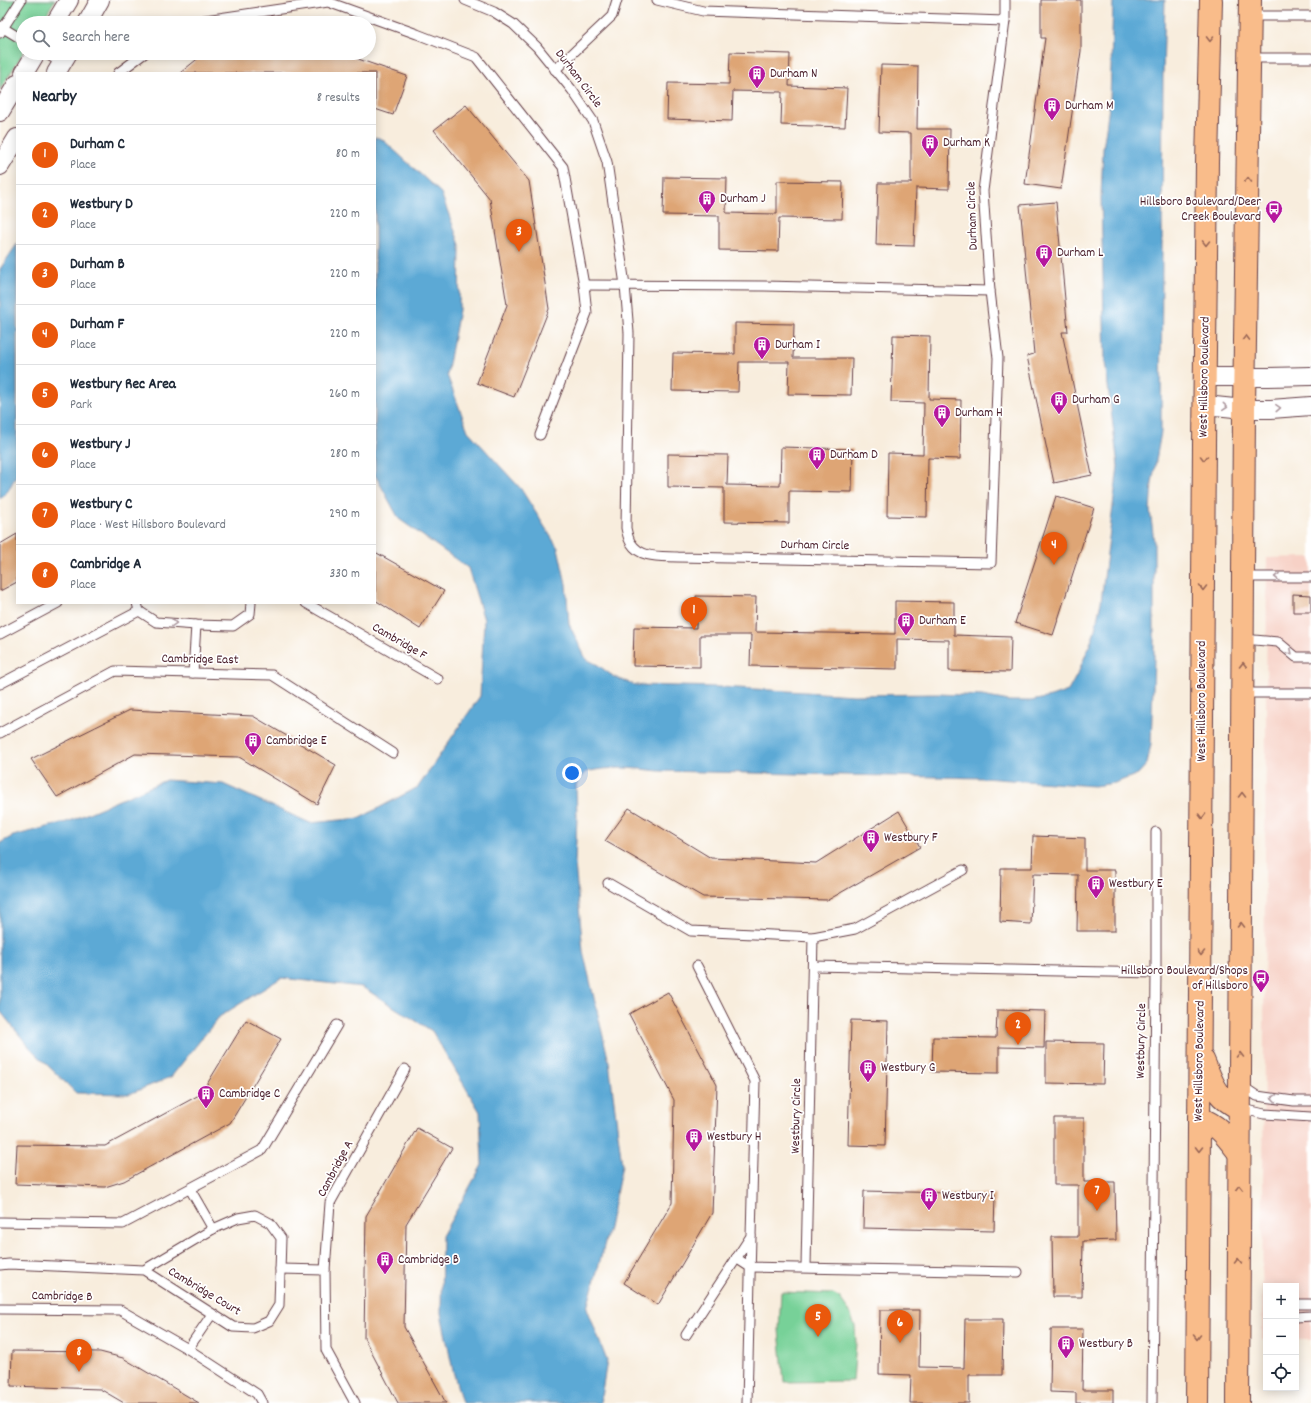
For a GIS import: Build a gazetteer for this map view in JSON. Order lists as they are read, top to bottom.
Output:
{
  "streets": {
    "main road": ["West Hillsboro Boulevard"],
    "lane": [
      "Durham Circle",
      "Cambridge F",
      "Cambridge East",
      "Westbury Circle",
      "Cambridge A",
      "Cambridge Court",
      "Cambridge B"
    ]
  },
  "places": {
    "building": [
      "Durham N",
      "Durham M",
      "Durham K",
      "Durham J",
      "Durham L",
      "Durham I",
      "Durham G",
      "Durham H",
      "Durham D",
      "Durham E",
      "Cambridge E",
      "Westbury F",
      "Westbury E",
      "Westbury G",
      "Cambridge C",
      "Westbury H",
      "Westbury I",
      "Cambridge B",
      "Westbury B"
    ],
    "bus stop": ["Hillsboro Boulevard/Deer Creek Boulevard", "Hillsboro Boulevard/Shops of Hillsboro"]
  },
  "page": {
    "search": "Search here",
    "heading": ["Nearby", "8 results"],
    "list": [
      {
        "mark": "1",
        "name": "Durham C",
        "note": "Place",
        "value": "80 m"
      },
      {
        "mark": "2",
        "name": "Westbury D",
        "note": "Place",
        "value": "220 m"
      },
      {
        "mark": "3",
        "name": "Durham B",
        "note": "Place",
        "value": "220 m"
      },
      {
        "mark": "4",
        "name": "Durham F",
        "note": "Place",
        "value": "220 m"
      },
      {
        "mark": "5",
        "name": "Westbury Rec Area",
        "note": "Park",
        "value": "260 m"
      },
      {
        "mark": "6",
        "name": "Westbury J",
        "note": "Place",
        "value": "280 m"
      },
      {
        "mark": "7",
        "name": "Westbury C",
        "note": "Place · West Hillsboro Boulevard",
        "value": "290 m"
      },
      {
        "mark": "8",
        "name": "Cambridge A",
        "note": "Place",
        "value": "330 m"
      }
    ],
    "pins": [
      "3",
      "4",
      "1",
      "2",
      "7",
      "5",
      "6",
      "8"
    ],
    "map_buttons": ["+", "−"]
  }
}
